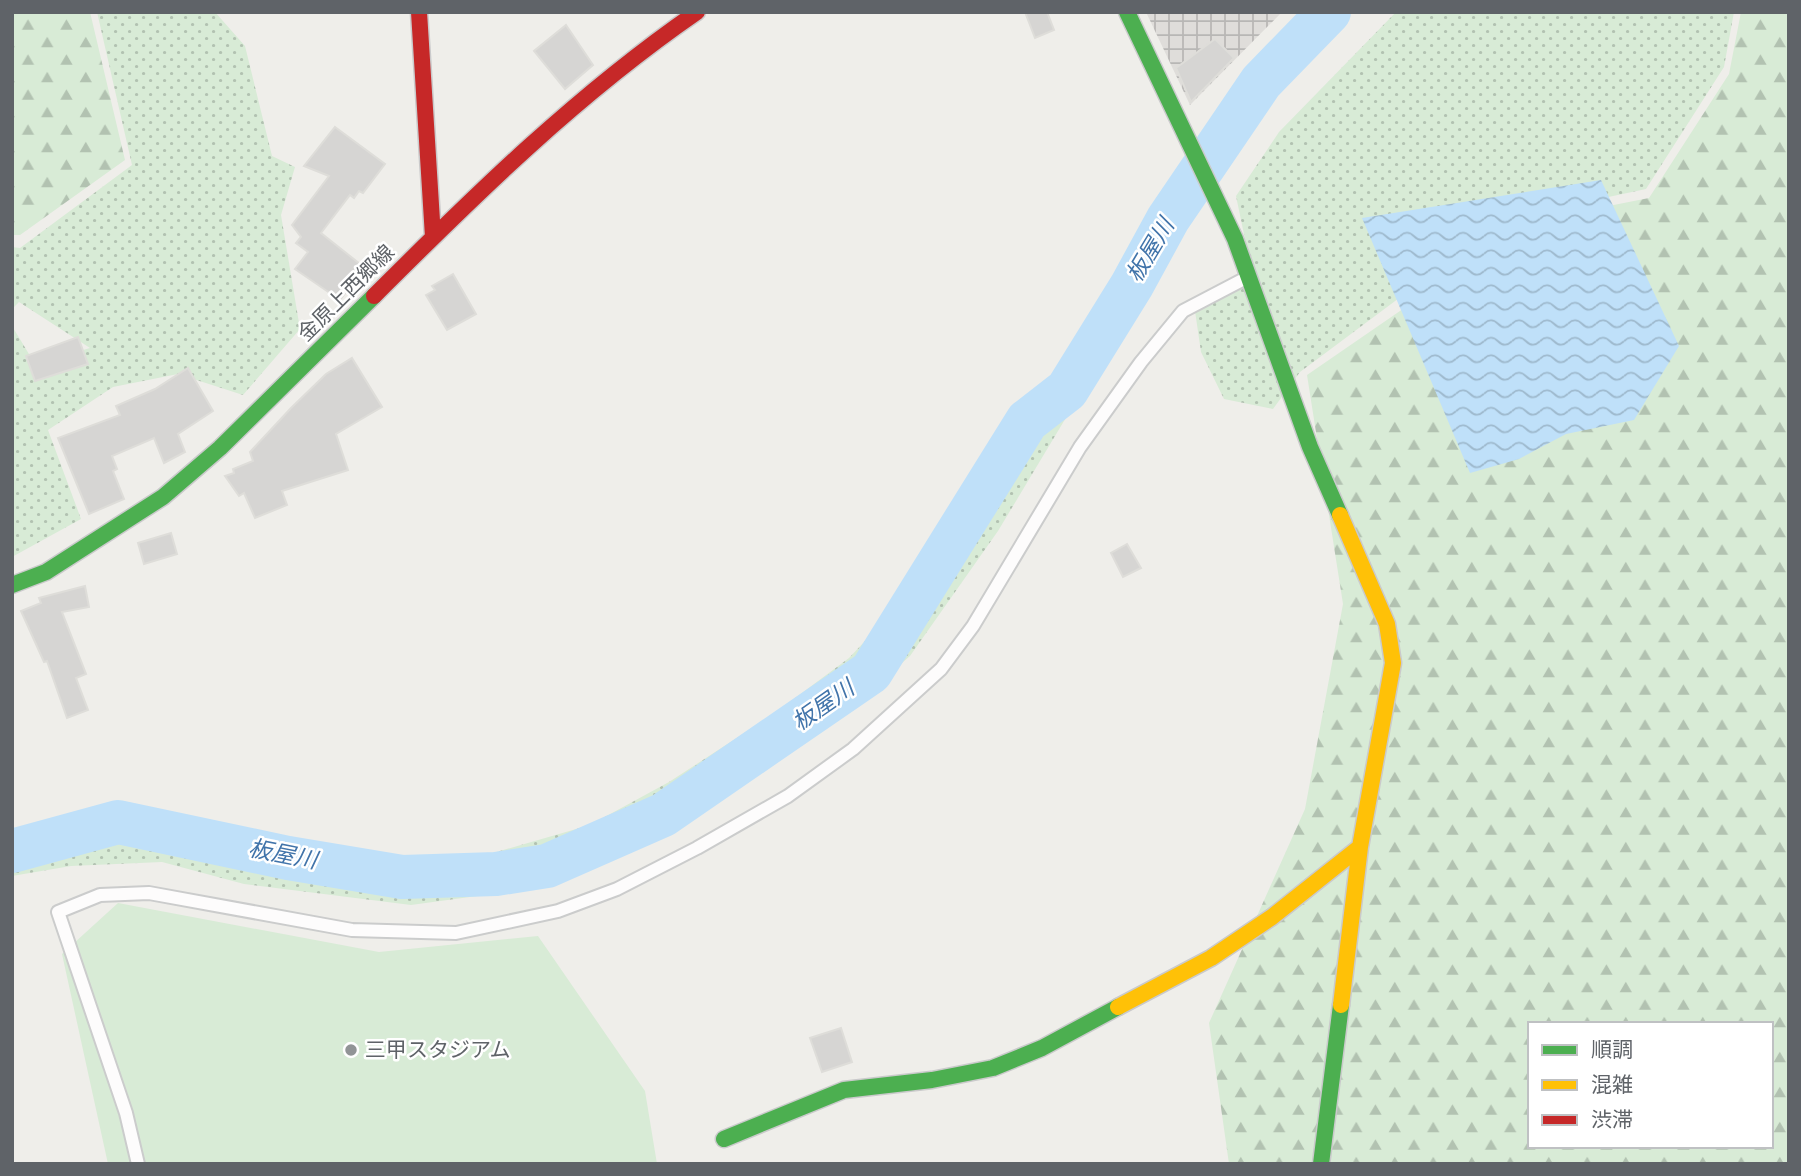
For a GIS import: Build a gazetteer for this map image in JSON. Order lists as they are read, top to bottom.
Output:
{
  "streets": {
    "street": ["金原上西郷線"]
  },
  "water": ["板屋川"],
  "places": ["三甲スタジアム"],
  "legend": ["順調", "混雑", "渋滞"]
}
